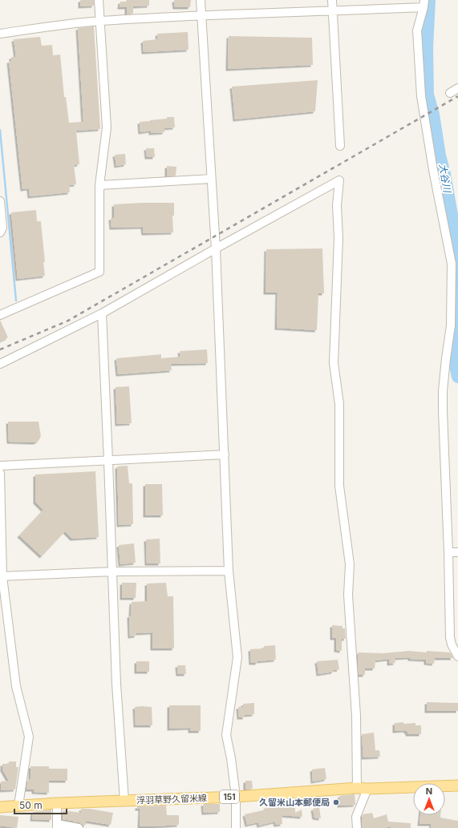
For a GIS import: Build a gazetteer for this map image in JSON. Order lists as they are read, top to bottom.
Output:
{
  "streets": {
    "main road": ["151", "浮羽草野久留米線"]
  },
  "water": ["大谷川"],
  "places": ["久留米山本郵便局"],
  "scale_bar": "50 m",
  "north": "top"
}
